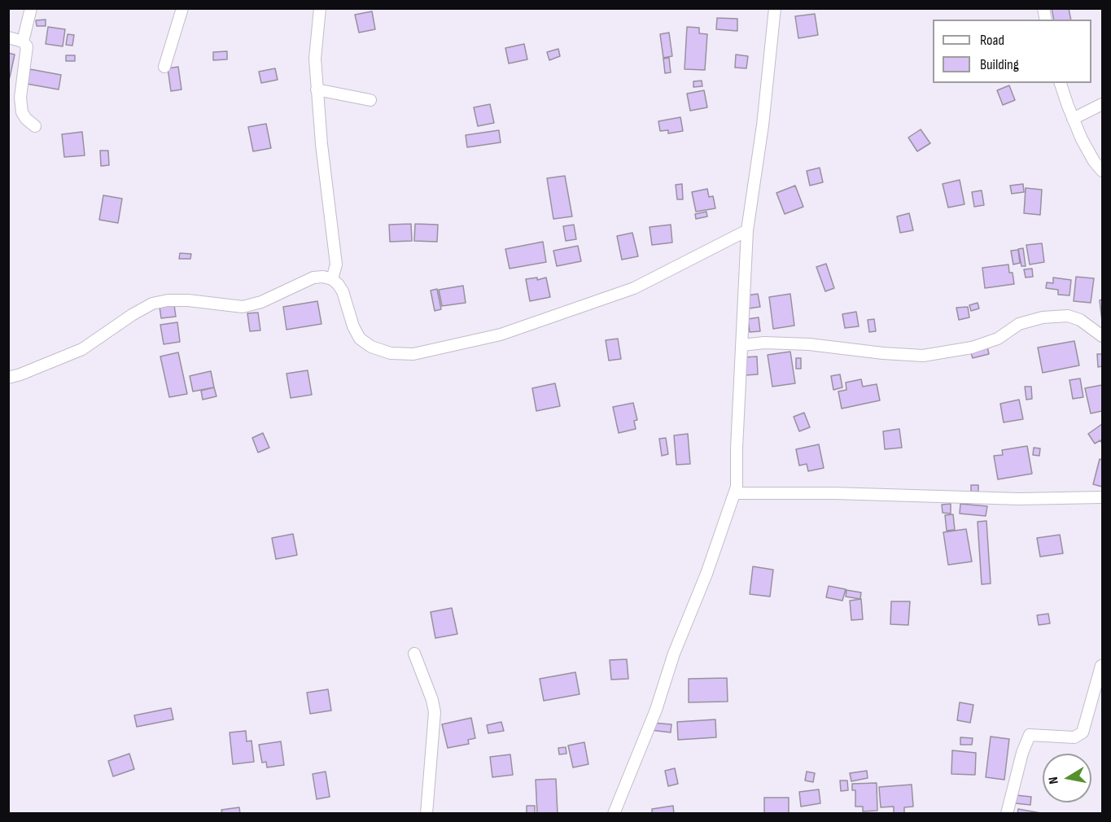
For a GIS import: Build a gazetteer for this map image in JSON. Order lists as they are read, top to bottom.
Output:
{
  "legend": ["Road", "Building"],
  "north": "left"
}
